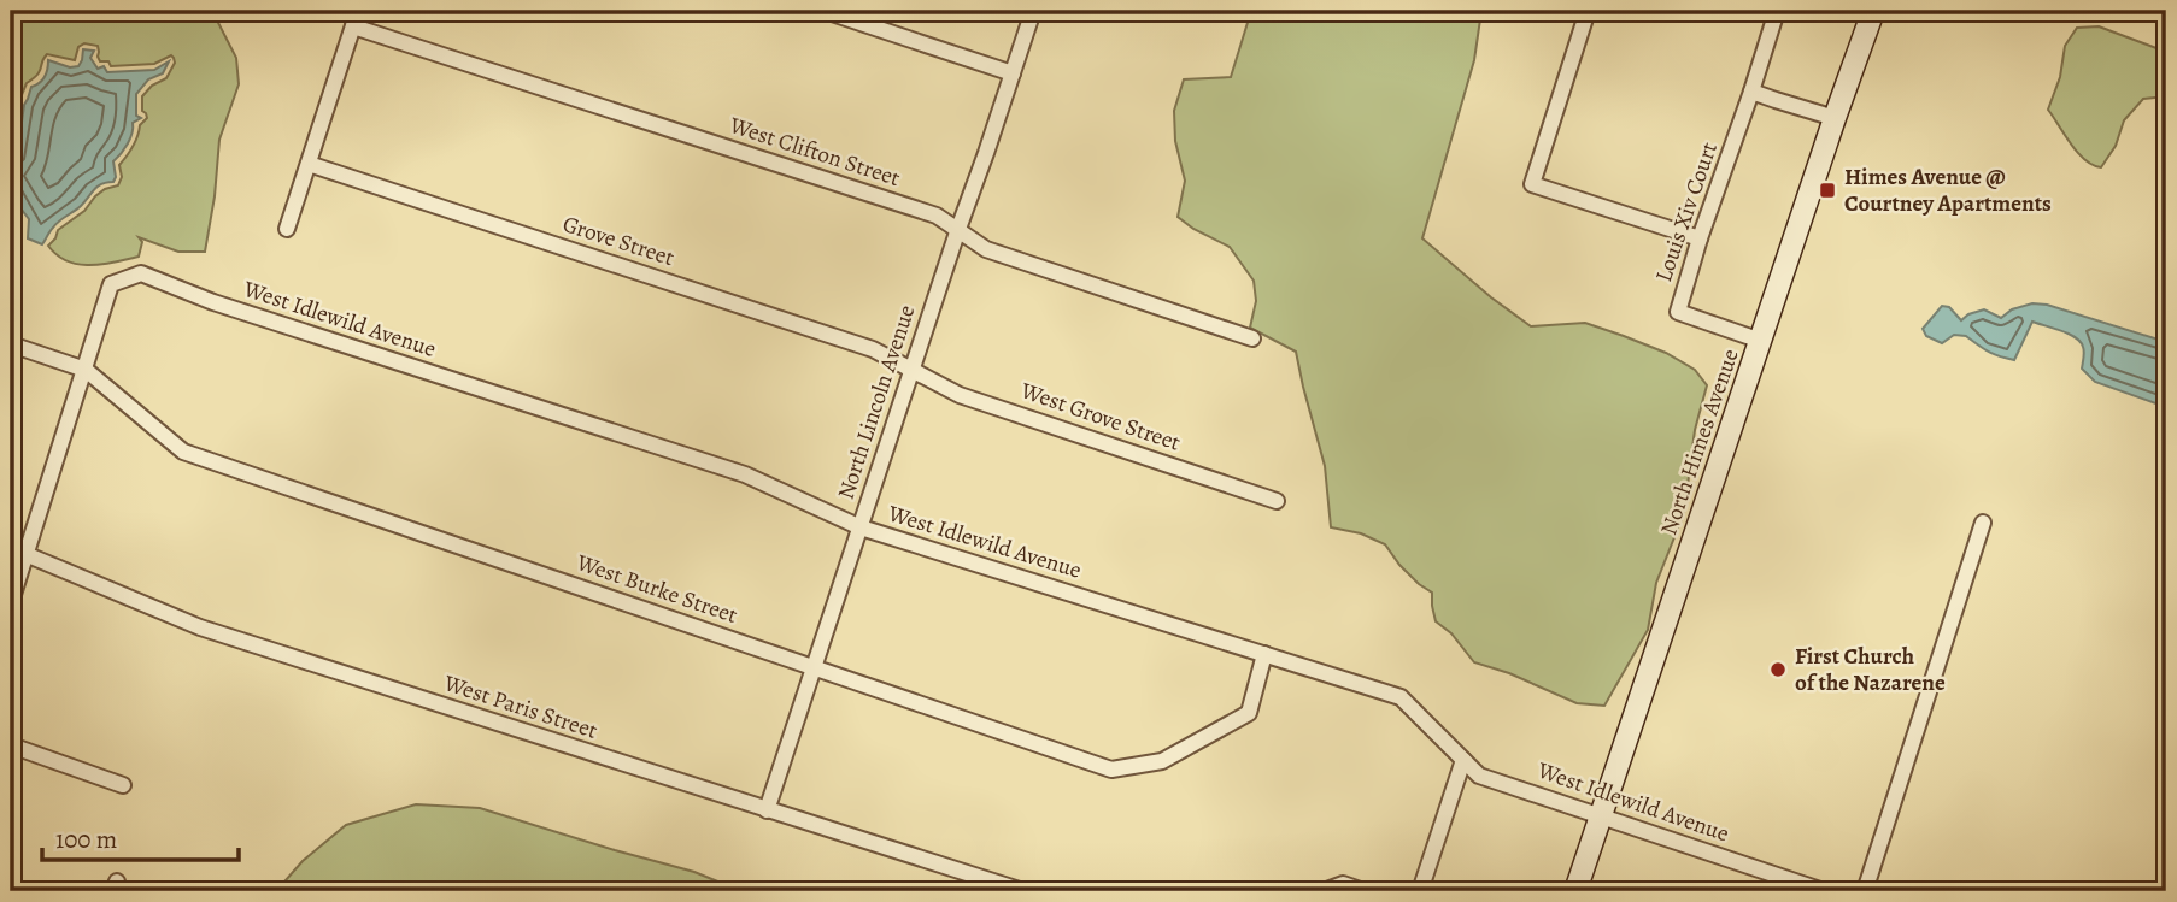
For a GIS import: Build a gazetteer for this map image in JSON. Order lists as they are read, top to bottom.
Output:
{
  "streets": {
    "street": [
      "West Clifton Street",
      "Louis Xiv Court",
      "Grove Street",
      "West Idlewild Avenue",
      "North Lincoln Avenue",
      "West Grove Street",
      "North Himes Avenue",
      "West Burke Street",
      "West Paris Street"
    ]
  },
  "crossings": [
    ["West Clifton Street", "North Lincoln Avenue"],
    ["Louis Xiv Court", "North Himes Avenue"],
    ["Grove Street", "North Lincoln Avenue"],
    ["Grove Street", "West Grove Street"],
    ["West Idlewild Avenue", "North Lincoln Avenue"],
    ["West Idlewild Avenue", "North Himes Avenue"],
    ["West Idlewild Avenue", "West Burke Street"],
    ["North Lincoln Avenue", "West Grove Street"],
    ["North Lincoln Avenue", "West Burke Street"],
    ["North Lincoln Avenue", "West Paris Street"]
  ],
  "places": {
    "transit": ["Himes Avenue @ Courtney Apartments"],
    "other": ["First Church of the Nazarene"]
  },
  "scale_bar": "100 m"
}
